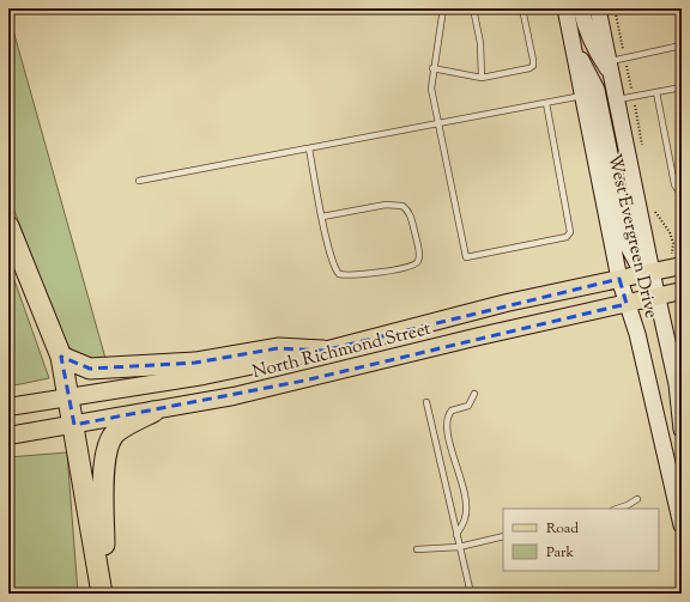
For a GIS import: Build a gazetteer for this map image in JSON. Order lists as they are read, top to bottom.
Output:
{
  "streets": {
    "main road": ["North Richmond Street"],
    "street": ["West Evergreen Drive"]
  },
  "crossings": [
    ["West Evergreen Drive", "North Richmond Street"]
  ],
  "legend": ["Road", "Park"]
}
